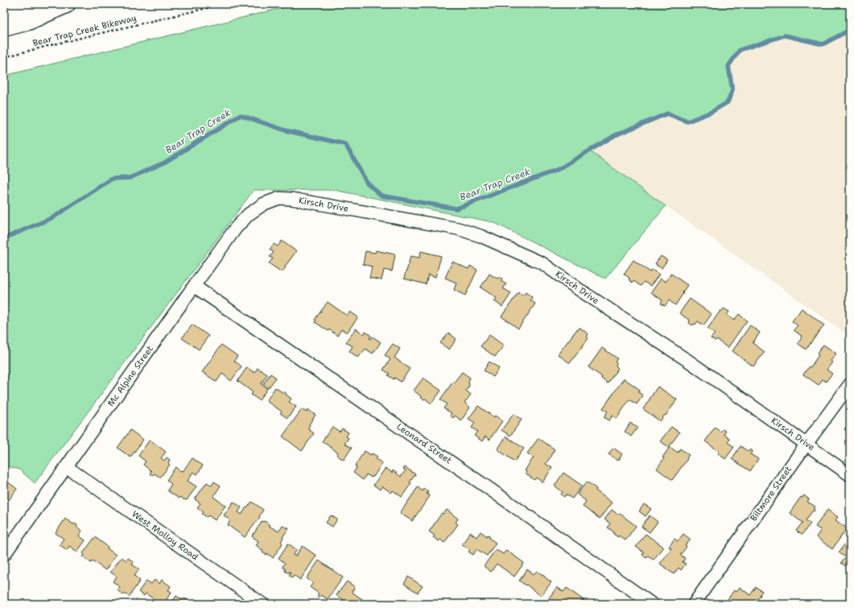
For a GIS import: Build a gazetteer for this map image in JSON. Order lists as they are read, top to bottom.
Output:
{
  "streets": {
    "street": [
      "Kirsch Drive",
      "Mc Alpine Street",
      "Leonard Street",
      "Biltmore Street",
      "West Molloy Road"
    ],
    "path": ["Bear Trap Creek Bikeway"]
  },
  "crossings": [
    ["Kirsch Drive", "Mc Alpine Street"],
    ["Kirsch Drive", "Biltmore Street"],
    ["Mc Alpine Street", "Leonard Street"],
    ["Mc Alpine Street", "West Molloy Road"]
  ],
  "water": ["Bear Trap Creek"]
}
